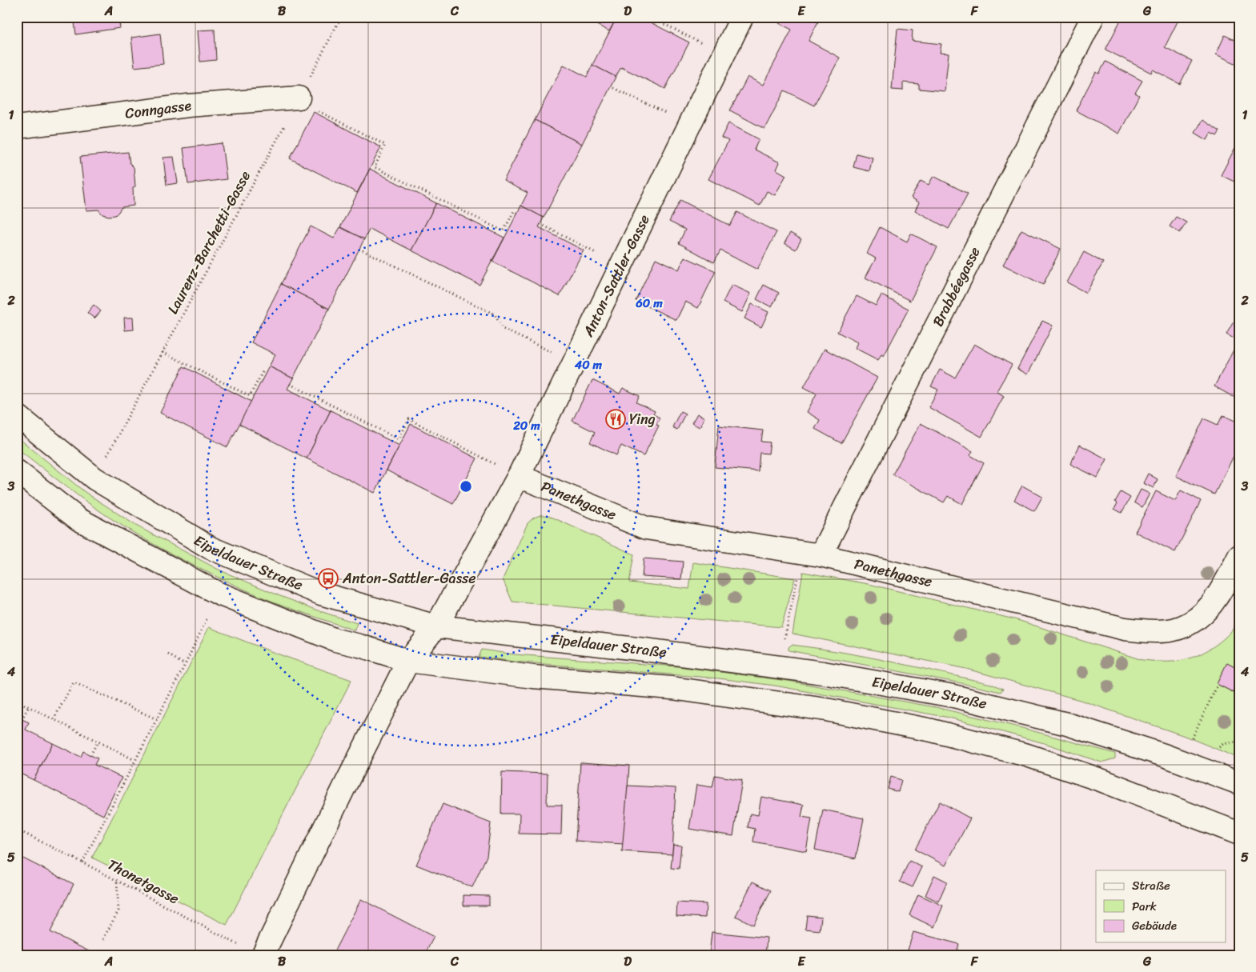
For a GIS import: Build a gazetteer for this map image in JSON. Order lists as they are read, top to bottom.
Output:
{
  "streets": {
    "street": [
      "Conngasse",
      "Anton-Sattler-Gasse",
      "Brabbéegasse",
      "Panethgasse",
      "Eipeldauer Straße"
    ],
    "path": ["Laurenz-Barchetti-Gasse", "Thonetgasse"]
  },
  "crossings": [
    ["Conngasse", "Laurenz-Barchetti-Gasse"],
    ["Laurenz-Barchetti-Gasse", "Eipeldauer Straße"],
    ["Anton-Sattler-Gasse", "Panethgasse"],
    ["Anton-Sattler-Gasse", "Eipeldauer Straße"],
    ["Brabbéegasse", "Panethgasse"]
  ],
  "places": {
    "restaurant": ["Ying"],
    "bus stop": ["Anton-Sattler-Gasse"]
  },
  "legend": ["Straße", "Park", "Gebäude"],
  "grid": {
    "columns": [
      "A",
      "B",
      "C",
      "D",
      "E",
      "F",
      "G"
    ],
    "rows": [
      "1",
      "2",
      "3",
      "4",
      "5"
    ]
  },
  "rings": ["60 m", "40 m", "20 m"]
}
